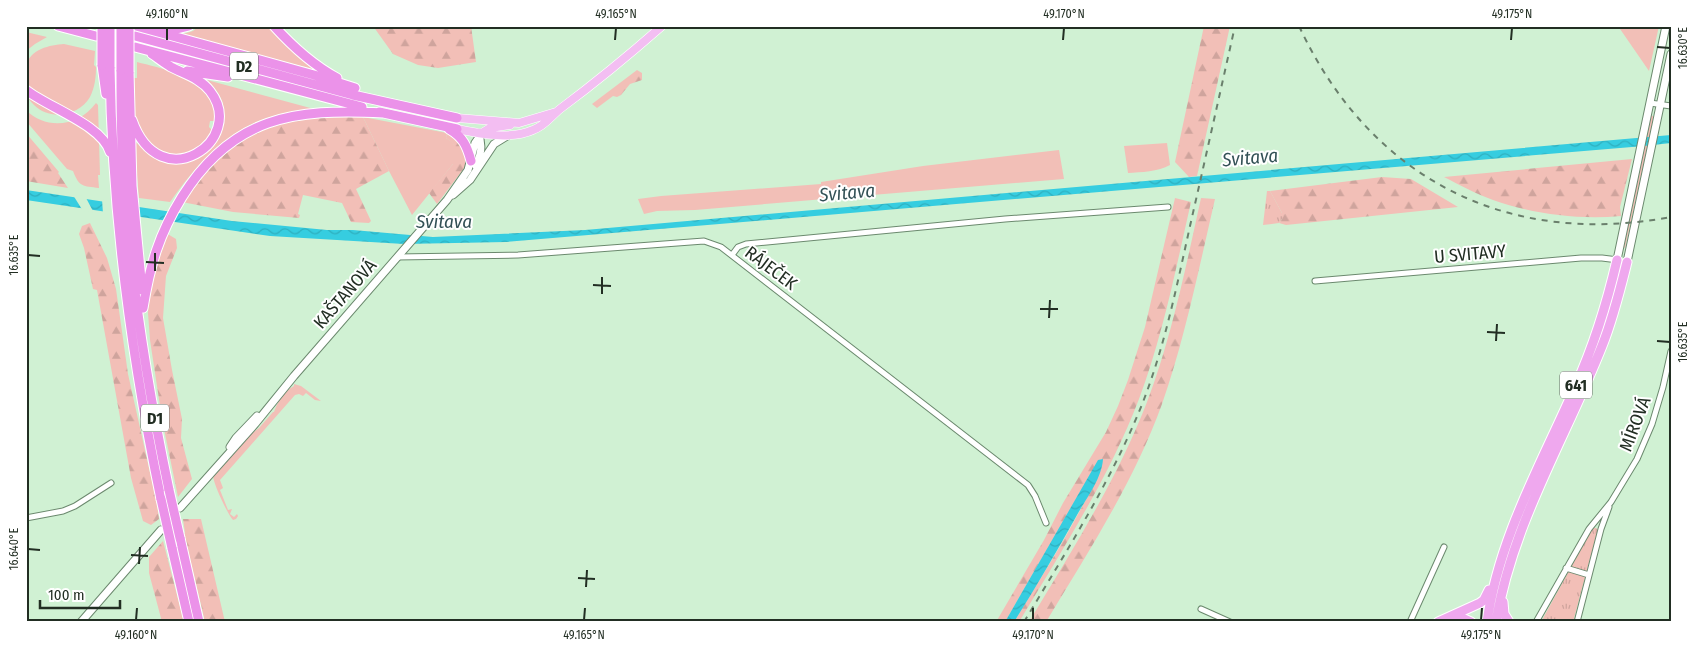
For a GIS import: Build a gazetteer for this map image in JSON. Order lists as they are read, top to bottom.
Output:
{
  "streets": {
    "highway": ["D2", "641", "D1"],
    "main road": ["KAŠTANOVÁ"],
    "street": ["U SVITAVY", "RÁJEČEK", "MÍROVÁ"]
  },
  "crossings": [
    ["D2", "KAŠTANOVÁ"],
    ["U SVITAVY", "641"],
    ["RÁJEČEK", "KAŠTANOVÁ"]
  ],
  "water": ["Svitava"],
  "scale_bar": "100 m",
  "coordinates": [
    "49.160°N",
    "49.165°N",
    "49.170°N",
    "49.175°N",
    "16.630°E",
    "16.635°E",
    "16.640°E"
  ]
}
